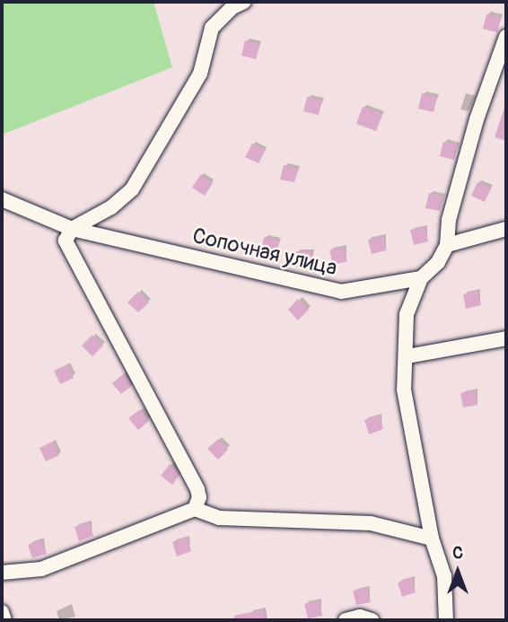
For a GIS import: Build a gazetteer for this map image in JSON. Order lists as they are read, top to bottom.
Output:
{
  "streets": {
    "street": ["Сопочная улица"]
  },
  "north": "top"
}
